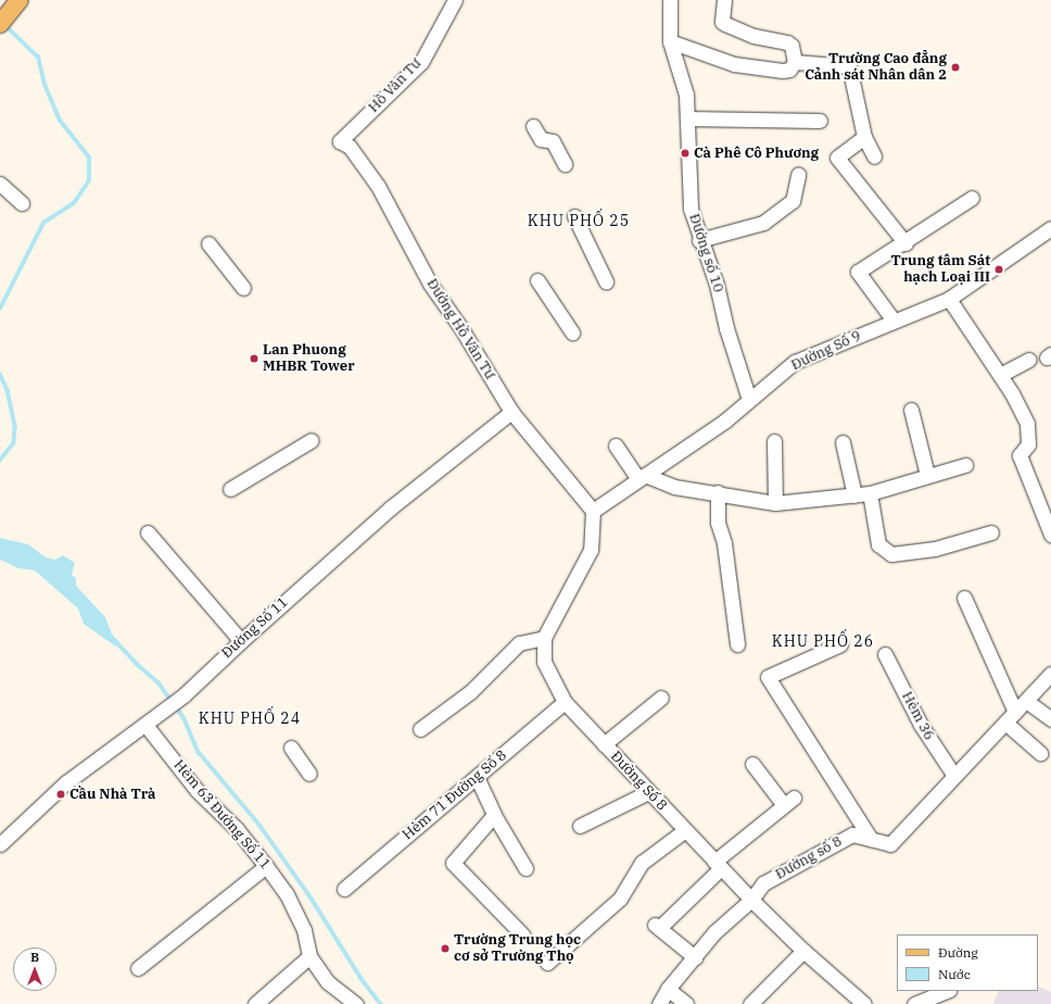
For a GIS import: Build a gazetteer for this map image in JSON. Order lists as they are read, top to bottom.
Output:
{
  "streets": {
    "street": [
      "Hồ Văn Tư",
      "Đường số 10",
      "Đường Hồ Văn Tư",
      "Đường Số 9",
      "Đường Số 11",
      "Hẻm 36",
      "Đường Số 8",
      "Hẻm 71 Đường Số 8",
      "Hẻm 63 Đường Số 11",
      "Đường số 8"
    ]
  },
  "crossings": [
    ["Hồ Văn Tư", "Đường Hồ Văn Tư"],
    ["Đường số 10", "Đường Số 9"],
    ["Đường Hồ Văn Tư", "Đường Số 9"],
    ["Đường Hồ Văn Tư", "Đường Số 11"],
    ["Đường Hồ Văn Tư", "Đường Số 8"],
    ["Đường Số 9", "Đường Số 8"],
    ["Đường Số 11", "Hẻm 63 Đường Số 11"],
    ["Hẻm 36", "Đường số 8"],
    ["Đường Số 8", "Hẻm 71 Đường Số 8"],
    ["Đường Số 8", "Đường số 8"]
  ],
  "districts": ["KHU PHỐ 25", "KHU PHỐ 26", "KHU PHỐ 24"],
  "places": [
    "Trường Cao đẳng Cảnh sát Nhân dân 2",
    "Cà Phê Cô Phương",
    "Trung tâm Sát hạch Loại III",
    "Lan Phuong MHBR Tower",
    "Cầu Nhà Trà",
    "Trường Trung học cơ sở Trường Thọ"
  ],
  "legend": ["Đường", "Nước"],
  "north": "top"
}
